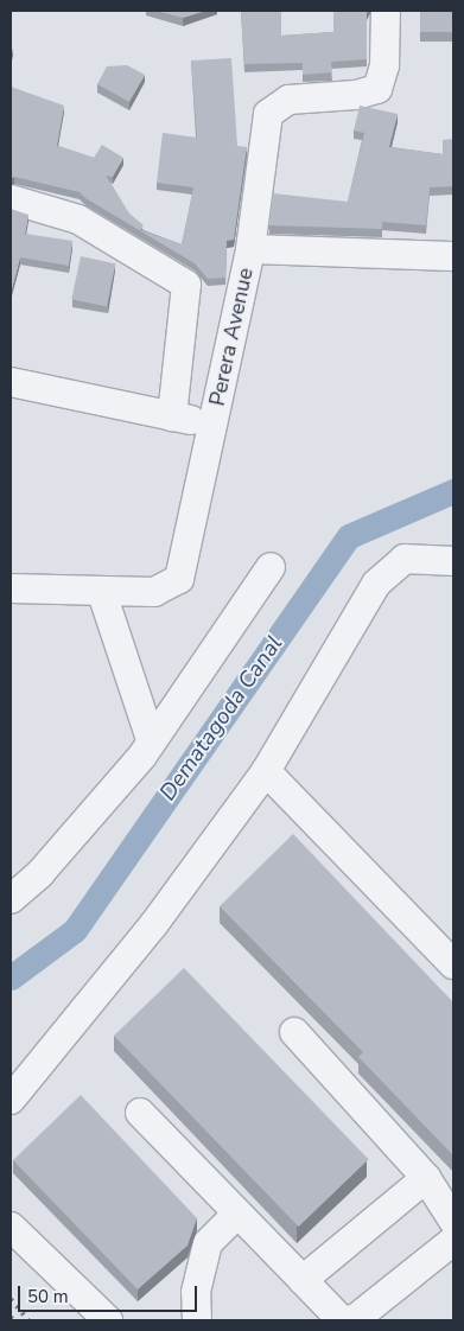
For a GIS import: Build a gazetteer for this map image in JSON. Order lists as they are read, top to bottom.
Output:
{
  "streets": {
    "street": ["Perera Avenue"]
  },
  "water": ["Dematagoda Canal"],
  "scale_bar": "50 m"
}
